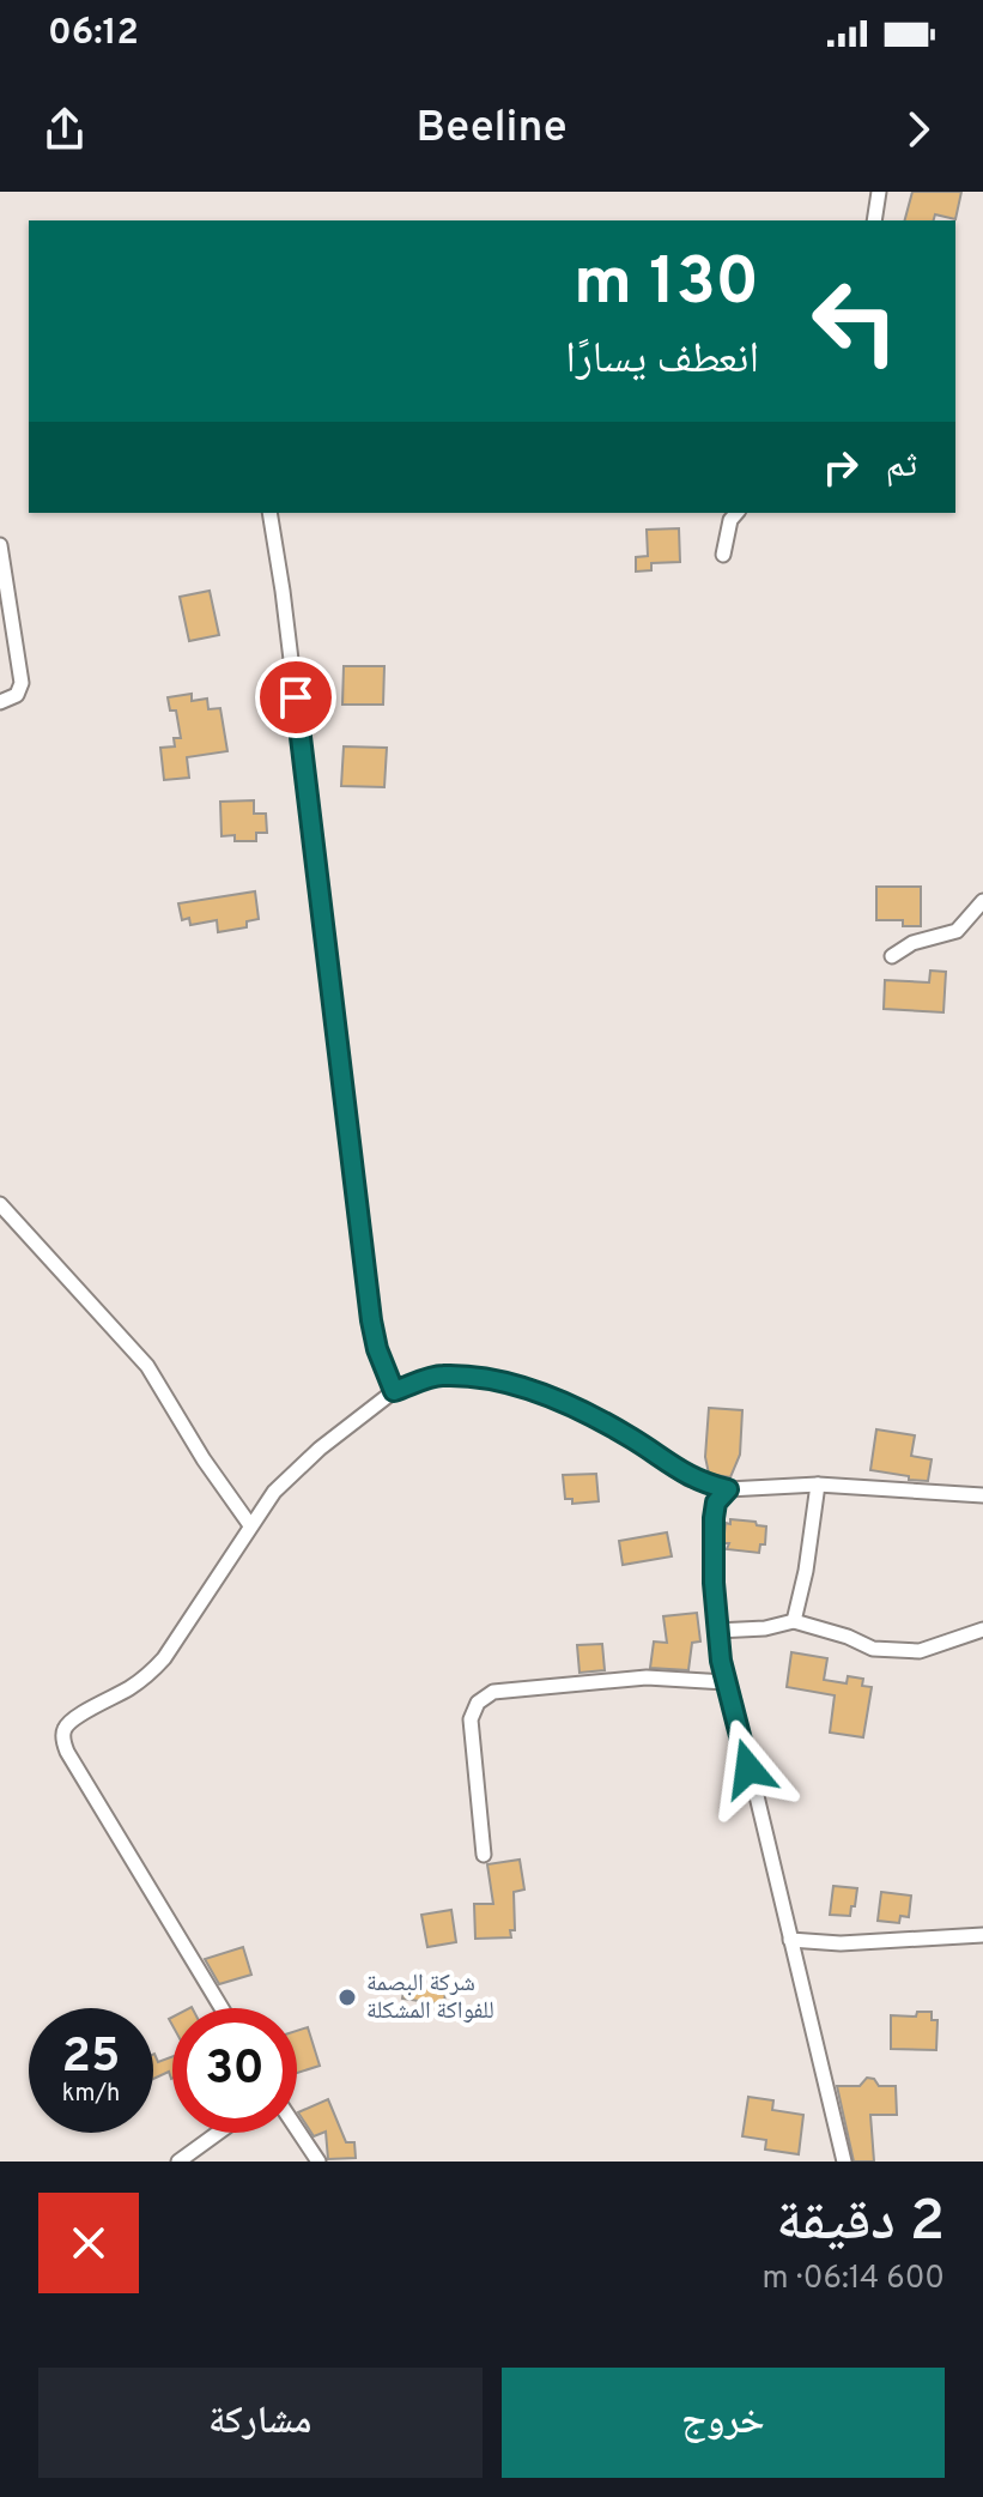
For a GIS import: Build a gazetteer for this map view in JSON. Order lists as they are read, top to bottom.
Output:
{
  "places": ["شركة البصمة للفواكة المشكلة"],
  "page": {
    "status": "06:12",
    "header": "Beeline",
    "turn": ["130 m", "انعطف يسارًا"],
    "then": "ثم",
    "speed": "25 km/h",
    "limit": "30",
    "heading": ["2 دقيقة", "600 m · 06:14"],
    "buttons": ["خروج", "مشاركة"]
  }
}
